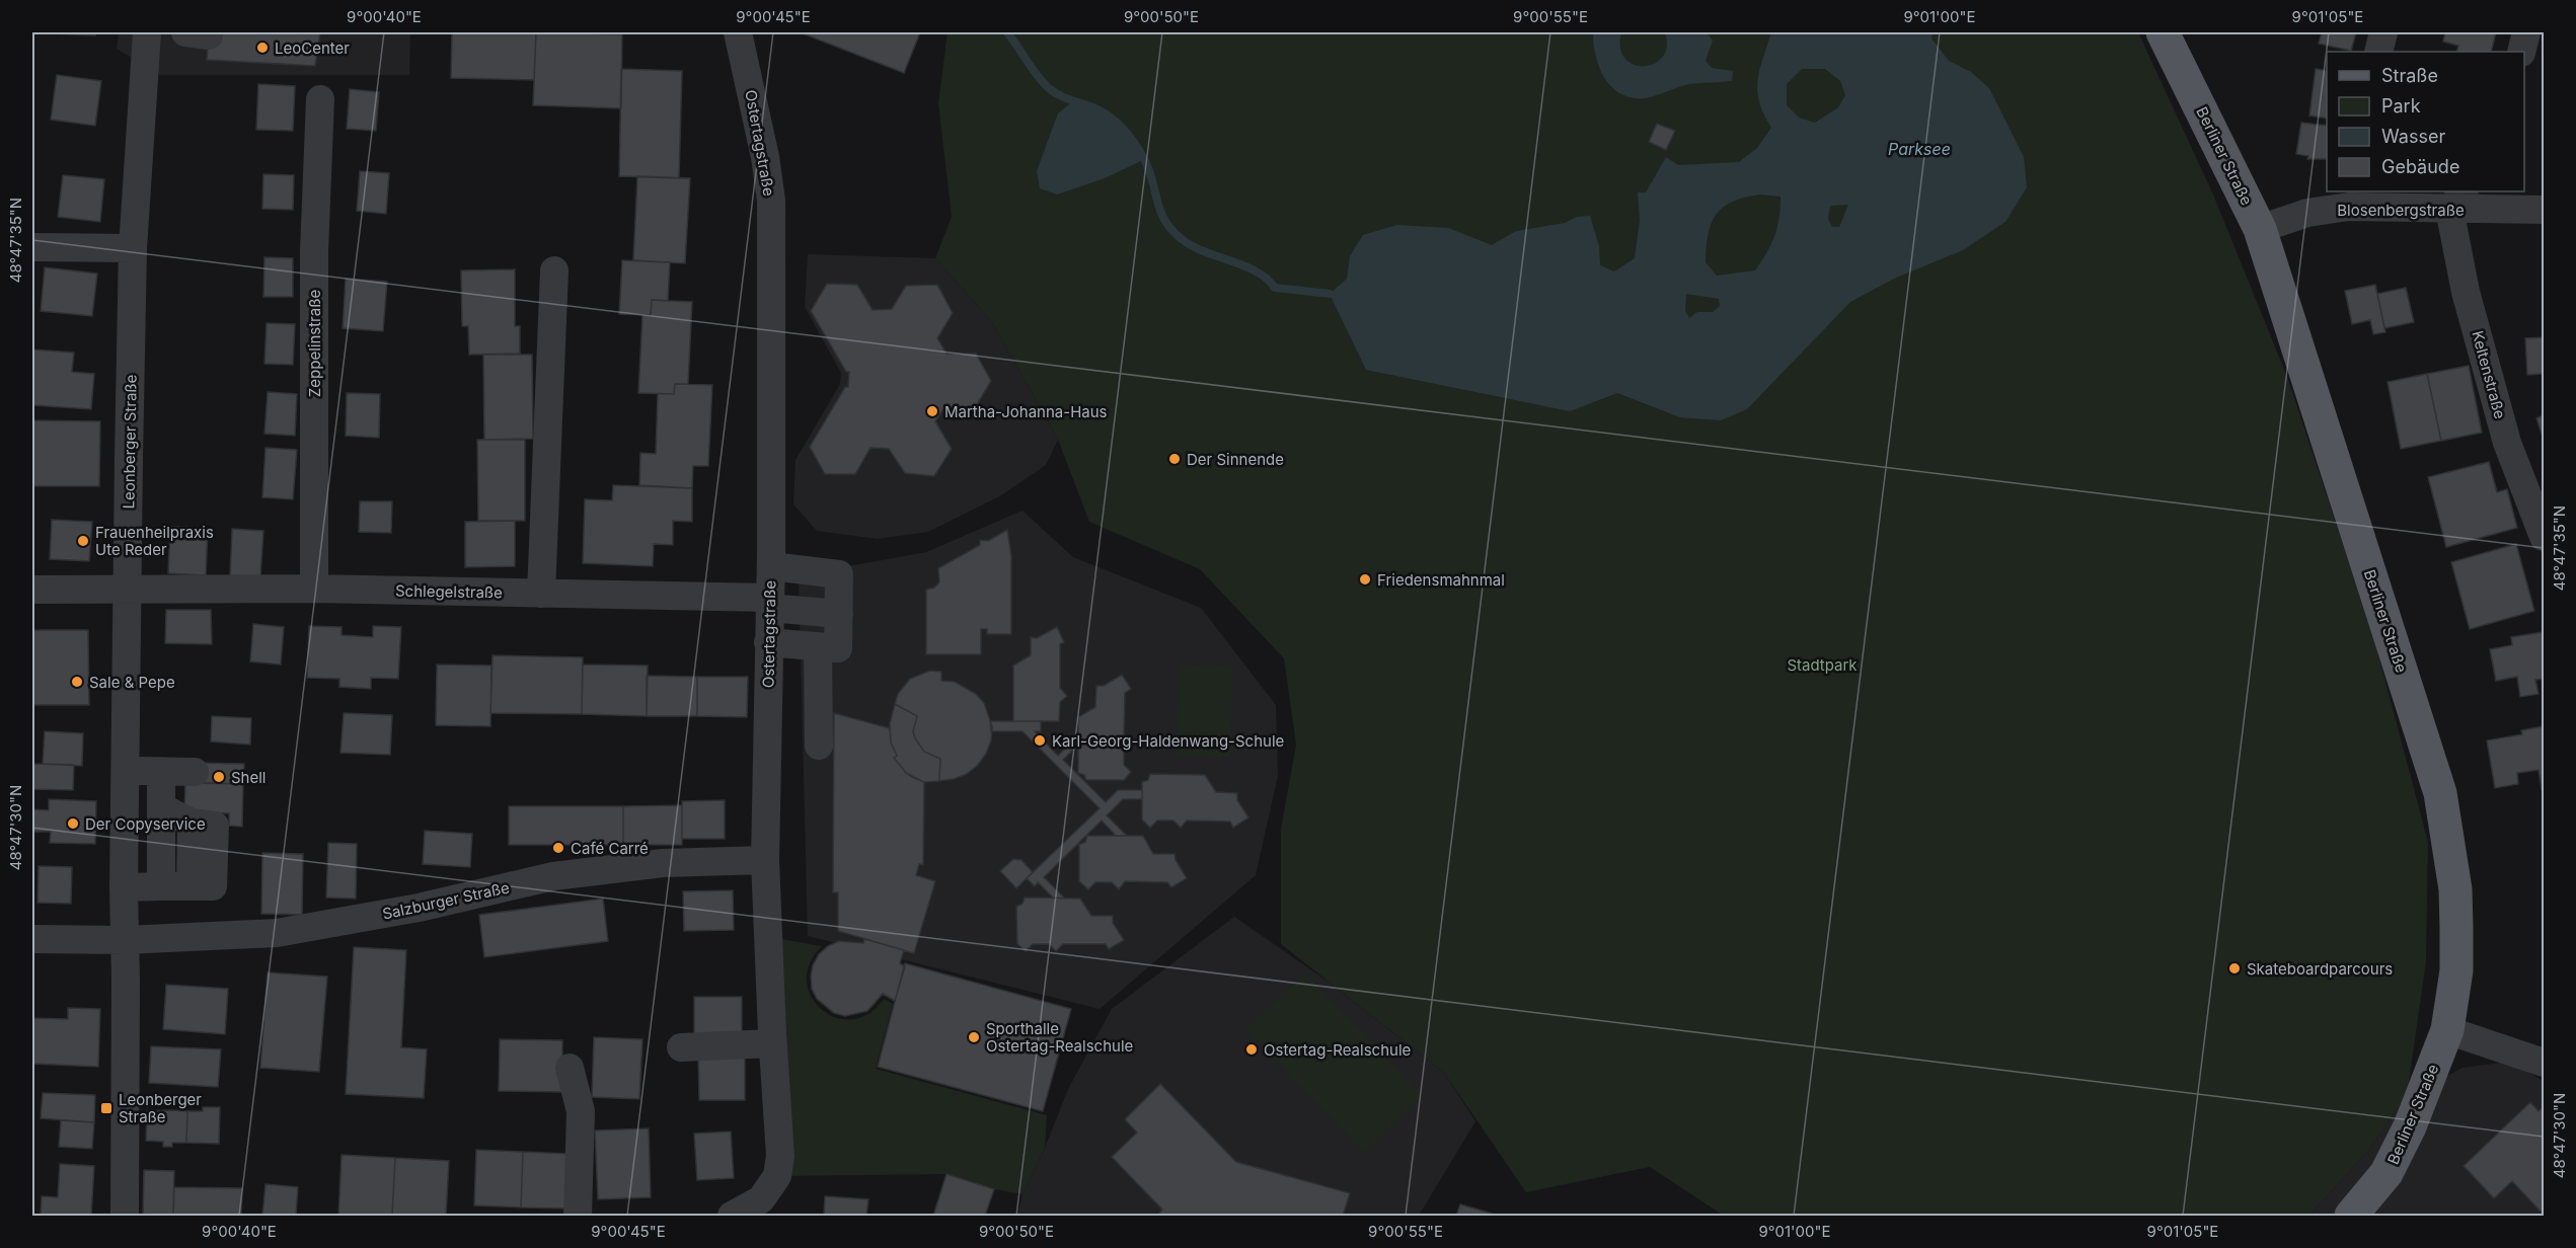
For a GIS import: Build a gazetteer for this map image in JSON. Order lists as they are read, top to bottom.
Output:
{
  "streets": {
    "main road": ["Berliner Straße"],
    "street": [
      "Ostertagstraße",
      "Blosenbergstraße",
      "Zeppelinstraße",
      "Keltenstraße",
      "Leonberger Straße",
      "Schlegelstraße",
      "Salzburger Straße"
    ]
  },
  "crossings": [
    ["Ostertagstraße", "Schlegelstraße"],
    ["Ostertagstraße", "Salzburger Straße"],
    ["Berliner Straße", "Blosenbergstraße"],
    ["Blosenbergstraße", "Keltenstraße"],
    ["Zeppelinstraße", "Schlegelstraße"],
    ["Leonberger Straße", "Schlegelstraße"],
    ["Leonberger Straße", "Salzburger Straße"]
  ],
  "water": ["Parksee"],
  "parks": ["Stadtpark"],
  "places": {
    "other": [
      "LeoCenter",
      "Martha-Johanna-Haus",
      "Der Sinnende",
      "Frauenheilpraxis Ute Reder",
      "Friedensmahnmal",
      "Sale & Pepe",
      "Karl-Georg-Haldenwang-Schule",
      "Shell",
      "Der Copyservice",
      "Café Carré",
      "Skateboardparcours",
      "Sporthalle Ostertag-Realschule",
      "Ostertag-Realschule"
    ],
    "transit": ["Leonberger Straße"]
  },
  "legend": [
    "Straße",
    "Park",
    "Wasser",
    "Gebäude"
  ],
  "coordinates": [
    "9°00'40\"E",
    "9°00'45\"E",
    "9°00'50\"E",
    "9°00'55\"E",
    "9°01'00\"E",
    "9°01'05\"E",
    "48°47'35\"N",
    "48°47'30\"N"
  ]
}
